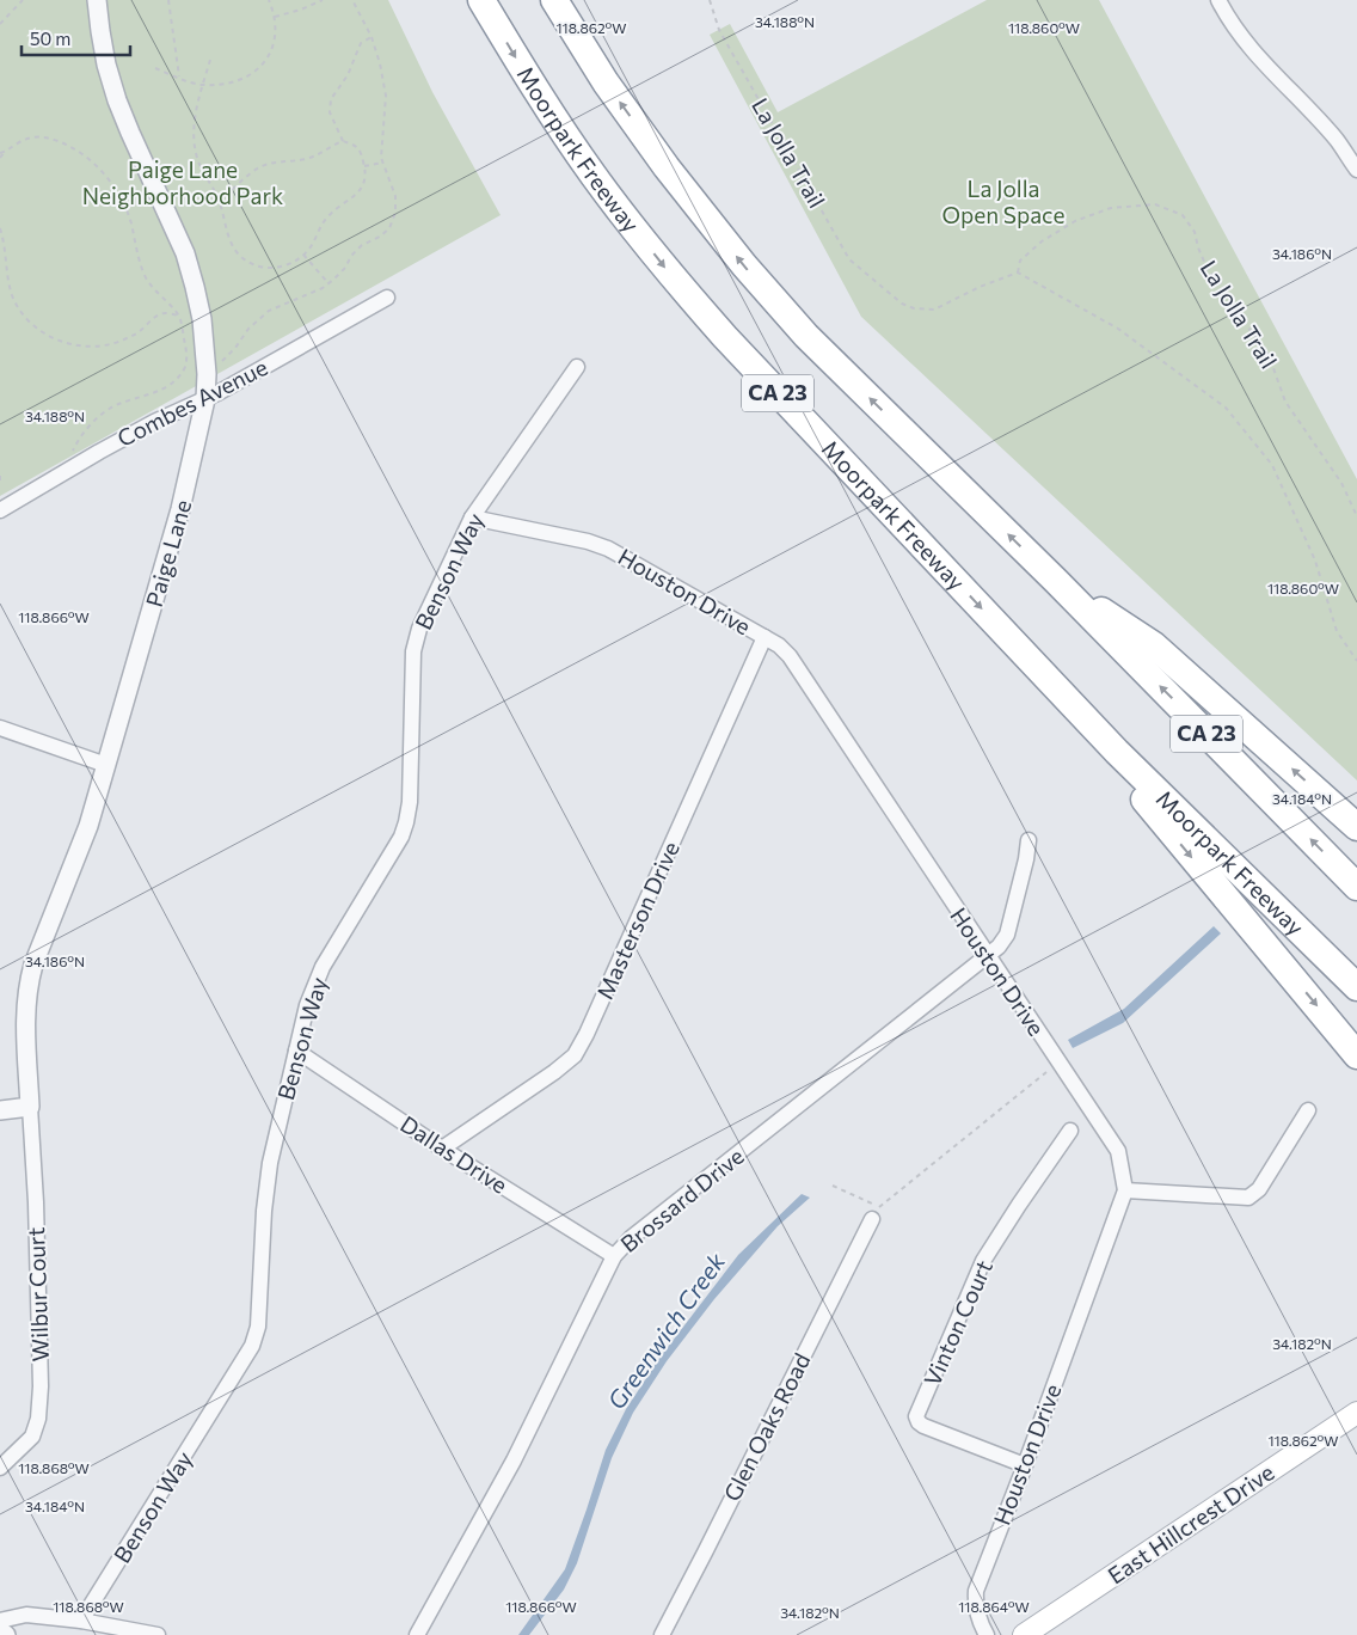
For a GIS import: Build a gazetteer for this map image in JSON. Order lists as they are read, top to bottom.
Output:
{
  "streets": {
    "highway": ["Moorpark Freeway", "CA 23"],
    "main road": ["East Hillcrest Drive"],
    "street": [
      "Combes Avenue",
      "Paige Lane",
      "Benson Way",
      "Houston Drive",
      "Masterson Drive",
      "Dallas Drive",
      "Brossard Drive",
      "Wilbur Court",
      "Vinton Court",
      "Glen Oaks Road"
    ],
    "path": ["La Jolla Trail"]
  },
  "crossings": [
    ["Combes Avenue", "Paige Lane"],
    ["Paige Lane", "Wilbur Court"],
    ["Benson Way", "Houston Drive"],
    ["Benson Way", "Dallas Drive"],
    ["Houston Drive", "Masterson Drive"],
    ["Houston Drive", "Brossard Drive"],
    ["Houston Drive", "Vinton Court"],
    ["Masterson Drive", "Dallas Drive"],
    ["Dallas Drive", "Brossard Drive"]
  ],
  "water": ["Greenwich Creek"],
  "parks": ["Paige Lane Neighborhood Park", "La Jolla Open Space"],
  "scale_bar": "50 m",
  "coordinates": [
    "34.188°N",
    "118.862°W",
    "118.860°W",
    "34.186°N",
    "118.866°W",
    "34.184°N",
    "34.182°N",
    "118.868°W",
    "118.864°W"
  ]
}
